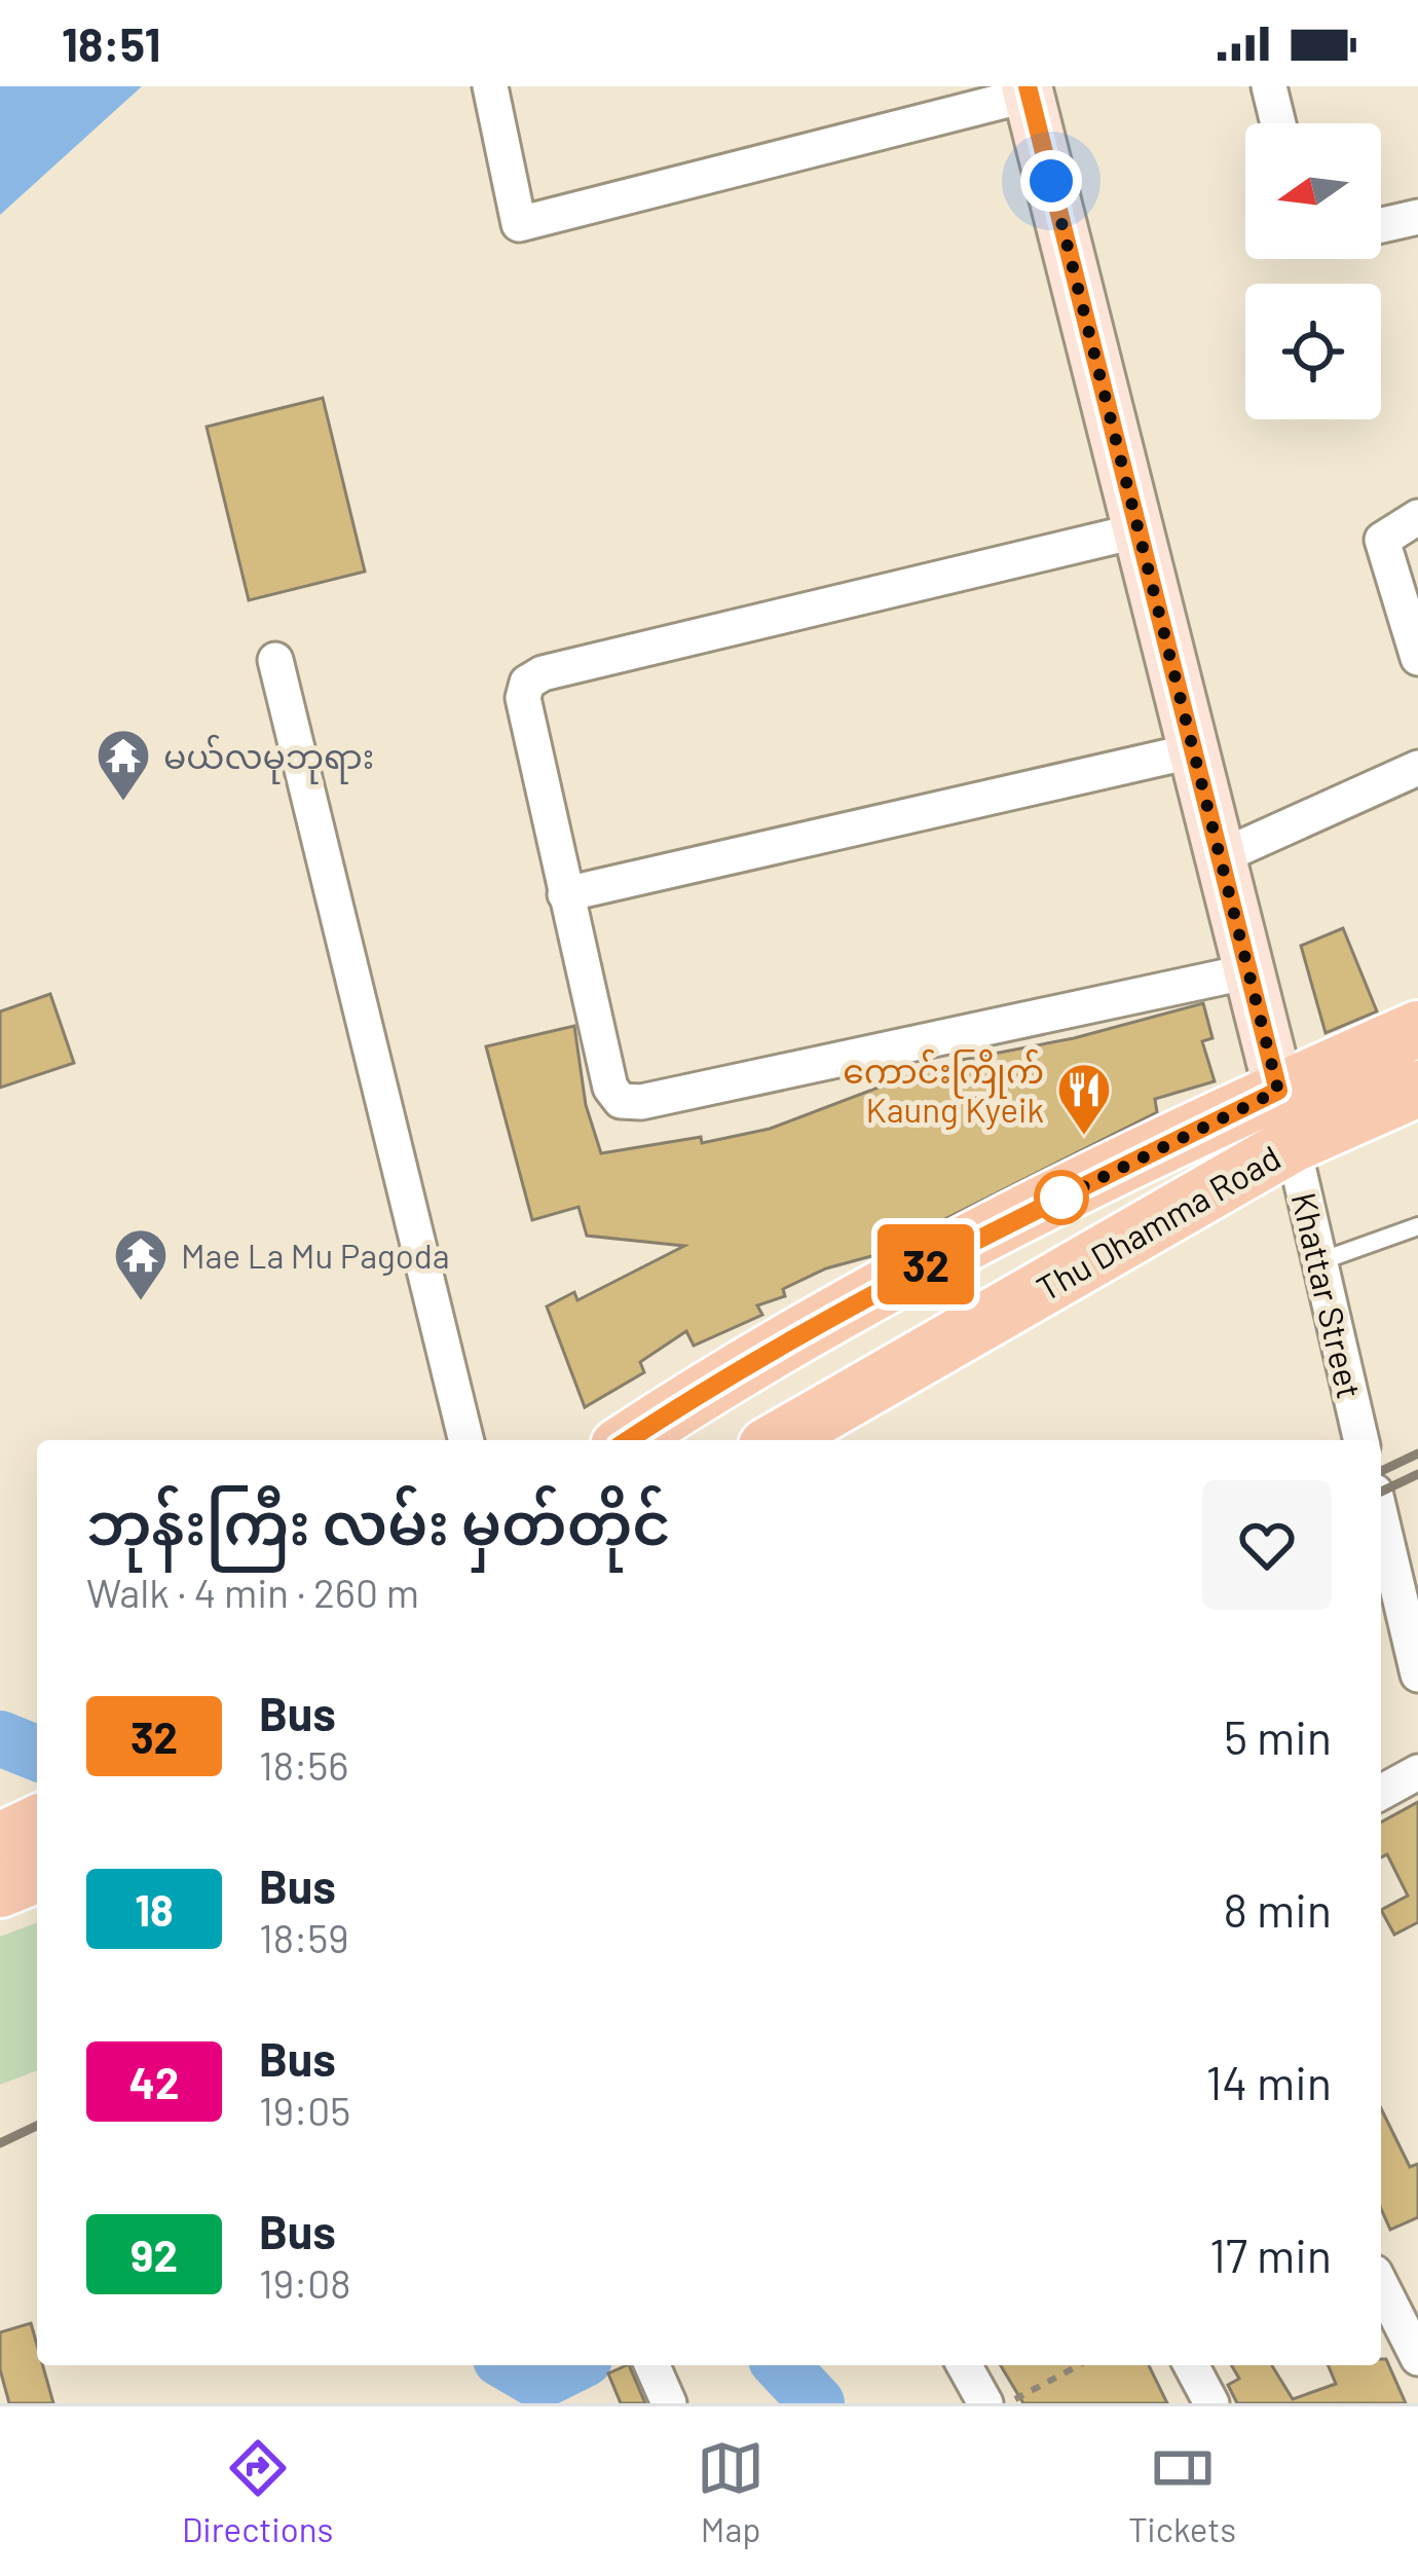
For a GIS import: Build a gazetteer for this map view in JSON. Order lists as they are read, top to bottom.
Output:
{
  "streets": {
    "main road": ["Thu Dhamma Road"],
    "street": ["Khattar Street"]
  },
  "crossings": [
    ["Thu Dhamma Road", "Khattar Street"]
  ],
  "places": {
    "temple": ["မယ်လမုဘုရား", "Mae La Mu Pagoda"],
    "restaurant": ["ကောင်းကြိုက် Kaung Kyeik"]
  },
  "lines": ["bus line 32"],
  "north": "left",
  "page": {
    "status": "18:51",
    "on_map": "32",
    "heading": ["ဘုန်းကြီး လမ်း မှတ်တိုင်", "Walk · 4 min · 260 m"],
    "list": [
      {
        "mark": "32",
        "name": "Bus",
        "note": "18:56",
        "value": "5 min"
      },
      {
        "mark": "18",
        "name": "Bus",
        "note": "18:59",
        "value": "8 min"
      },
      {
        "mark": "42",
        "name": "Bus",
        "note": "19:05",
        "value": "14 min"
      },
      {
        "mark": "92",
        "name": "Bus",
        "note": "19:08",
        "value": "17 min"
      }
    ],
    "tabs": ["Directions", "Map", "Tickets"]
  }
}
